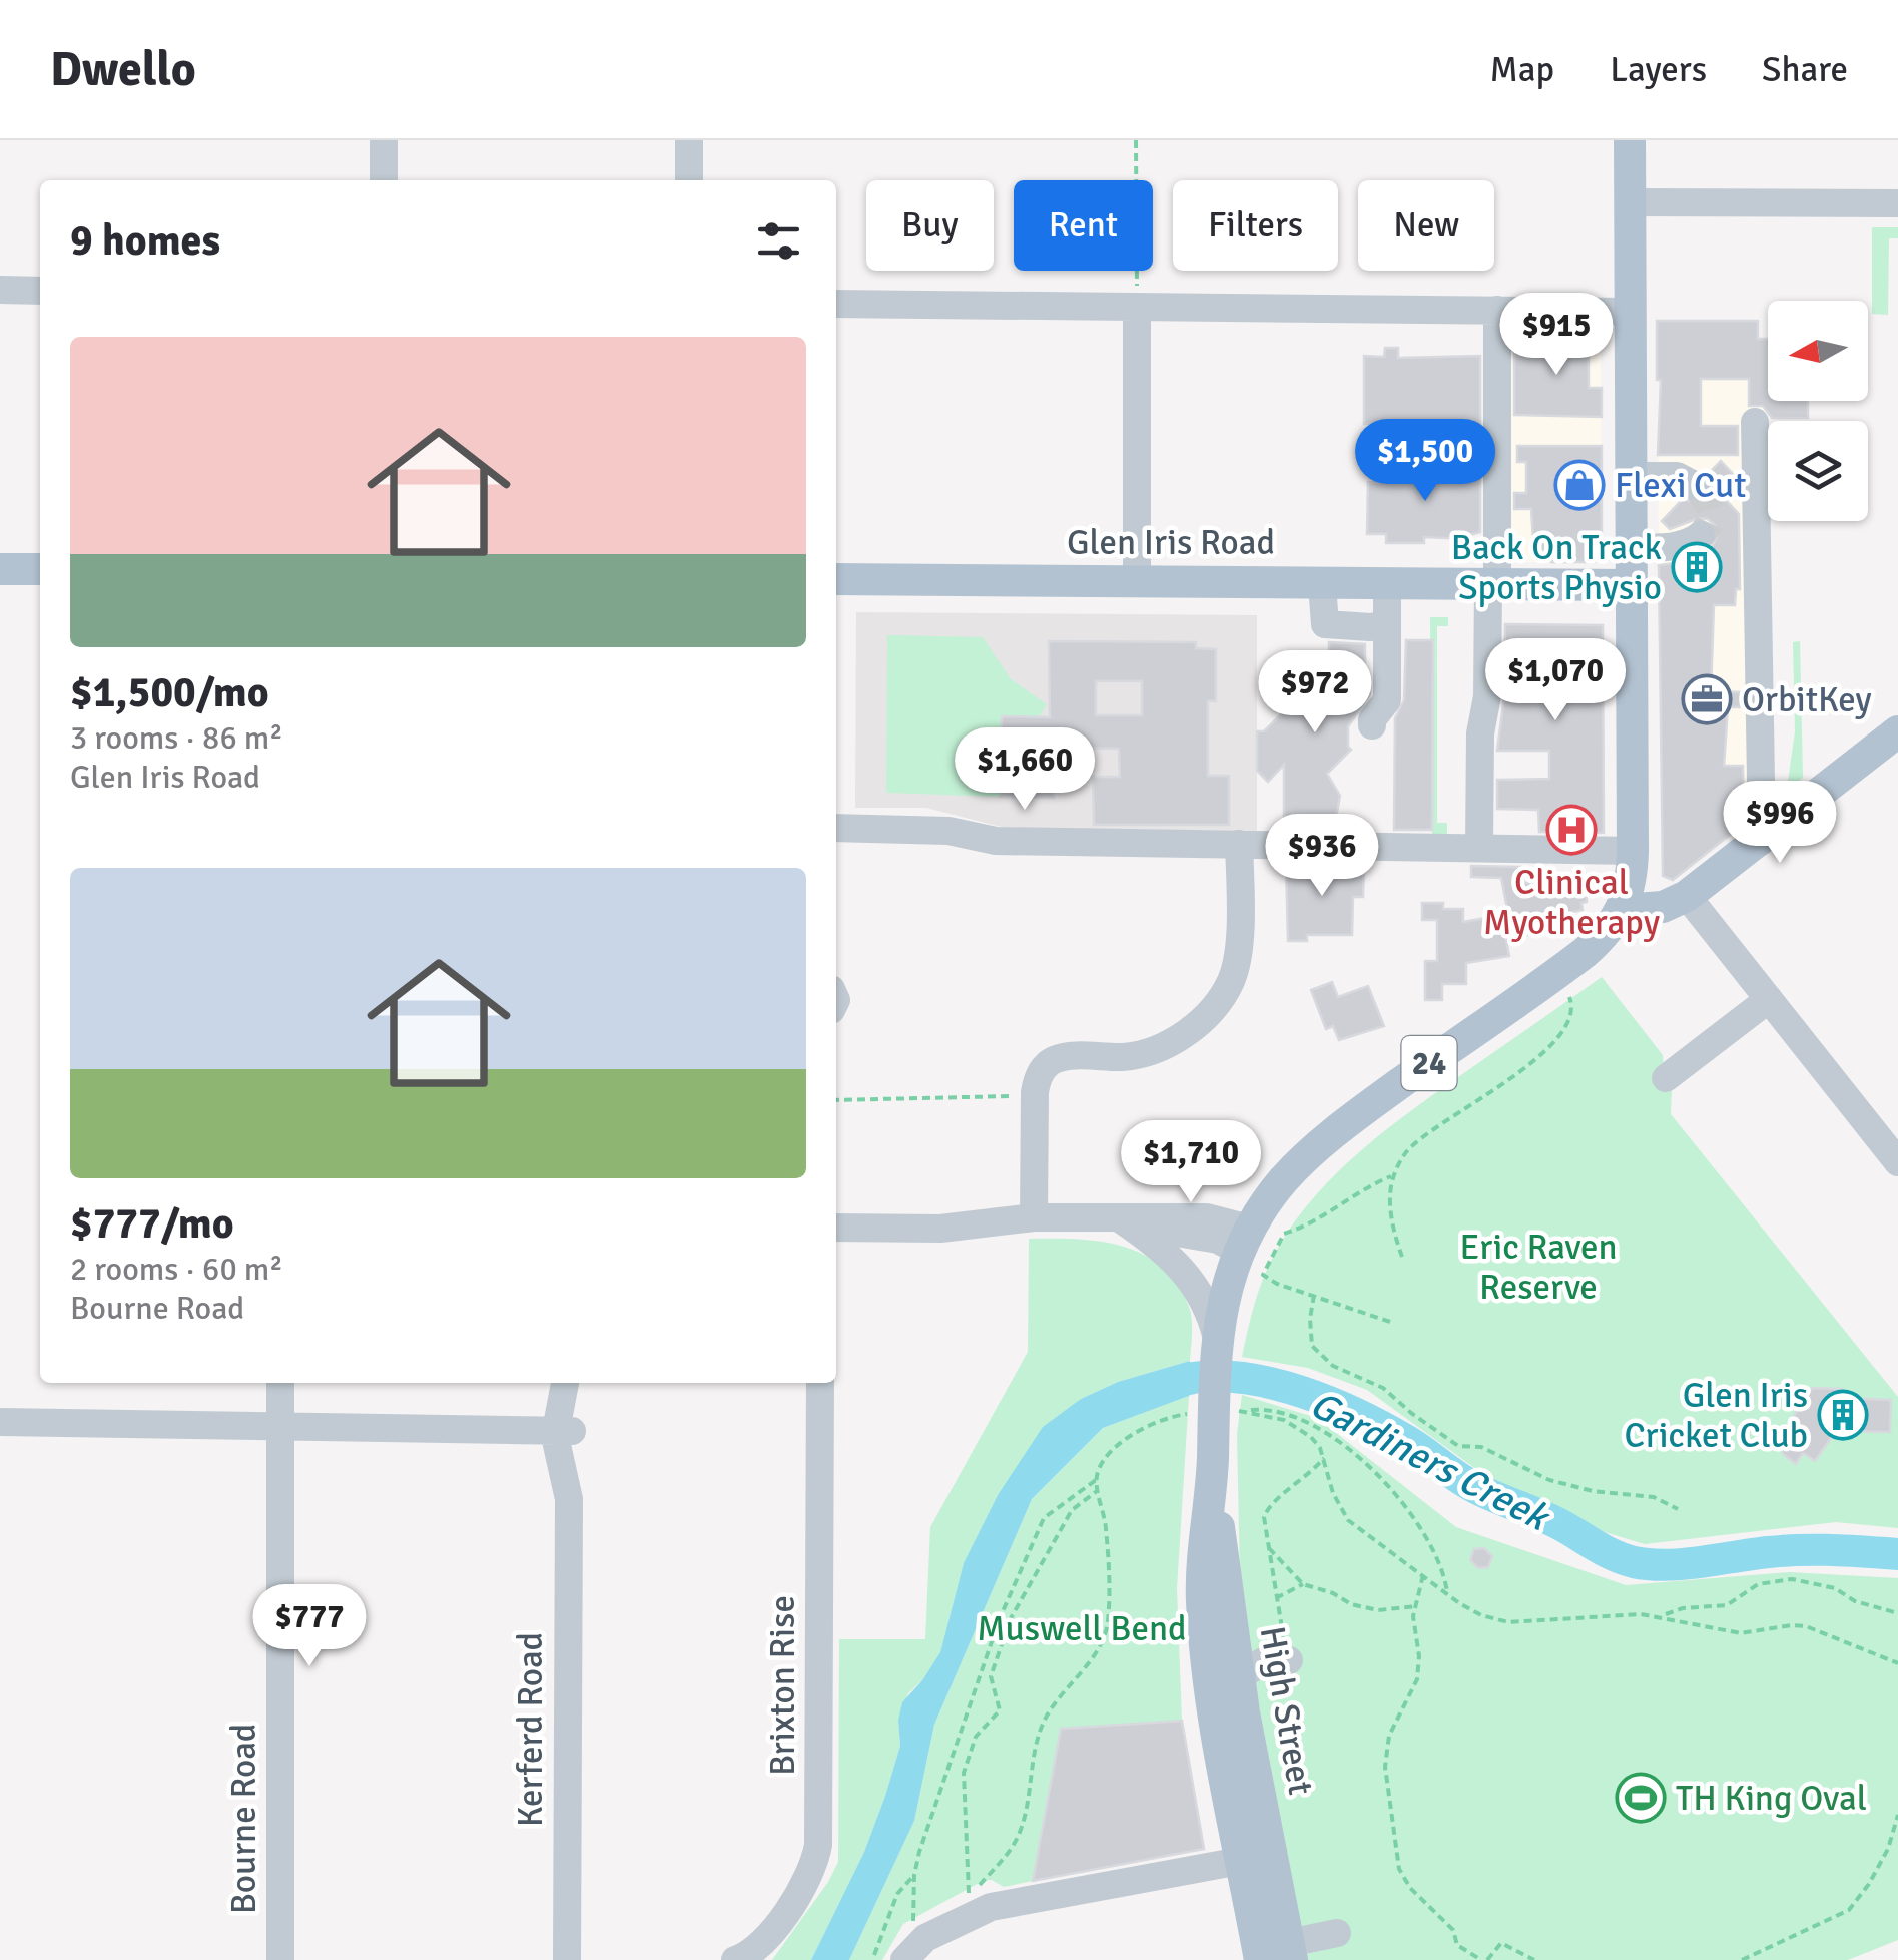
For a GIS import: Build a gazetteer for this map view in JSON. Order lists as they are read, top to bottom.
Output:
{
  "streets": {
    "main road": ["Glen Iris Road", "24", "High Street"],
    "street": ["Brixton Rise", "Kerferd Road", "Bourne Road"]
  },
  "crossings": [
    ["Glen Iris Road", "High Street"]
  ],
  "water": ["Gardiners Creek"],
  "parks": ["Eric Raven Reserve", "Muswell Bend"],
  "places": {
    "shop": ["Flexi Cut"],
    "building": ["Back On Track Sports Physio", "Glen Iris Cricket Club"],
    "office": ["OrbitKey"],
    "hospital": ["Clinical Myotherapy"],
    "sports": ["TH King Oval"]
  },
  "north": "left",
  "page": {
    "header": "Dwello",
    "nav": ["Map", "Layers", "Share"],
    "chip": [
      "Buy",
      "Rent",
      "Filters",
      "New"
    ],
    "heading": "9 homes",
    "price": [
      "$915",
      "$1,500",
      "$1,070",
      "$972",
      "$1,660",
      "$996",
      "$936",
      "$1,710",
      "$777"
    ],
    "list": [
      {
        "name": "$1,500/mo",
        "note": "3 rooms · 86 m² · Glen Iris Road"
      },
      {
        "name": "$777/mo",
        "note": "2 rooms · 60 m² · Bourne Road"
      }
    ]
  }
}
